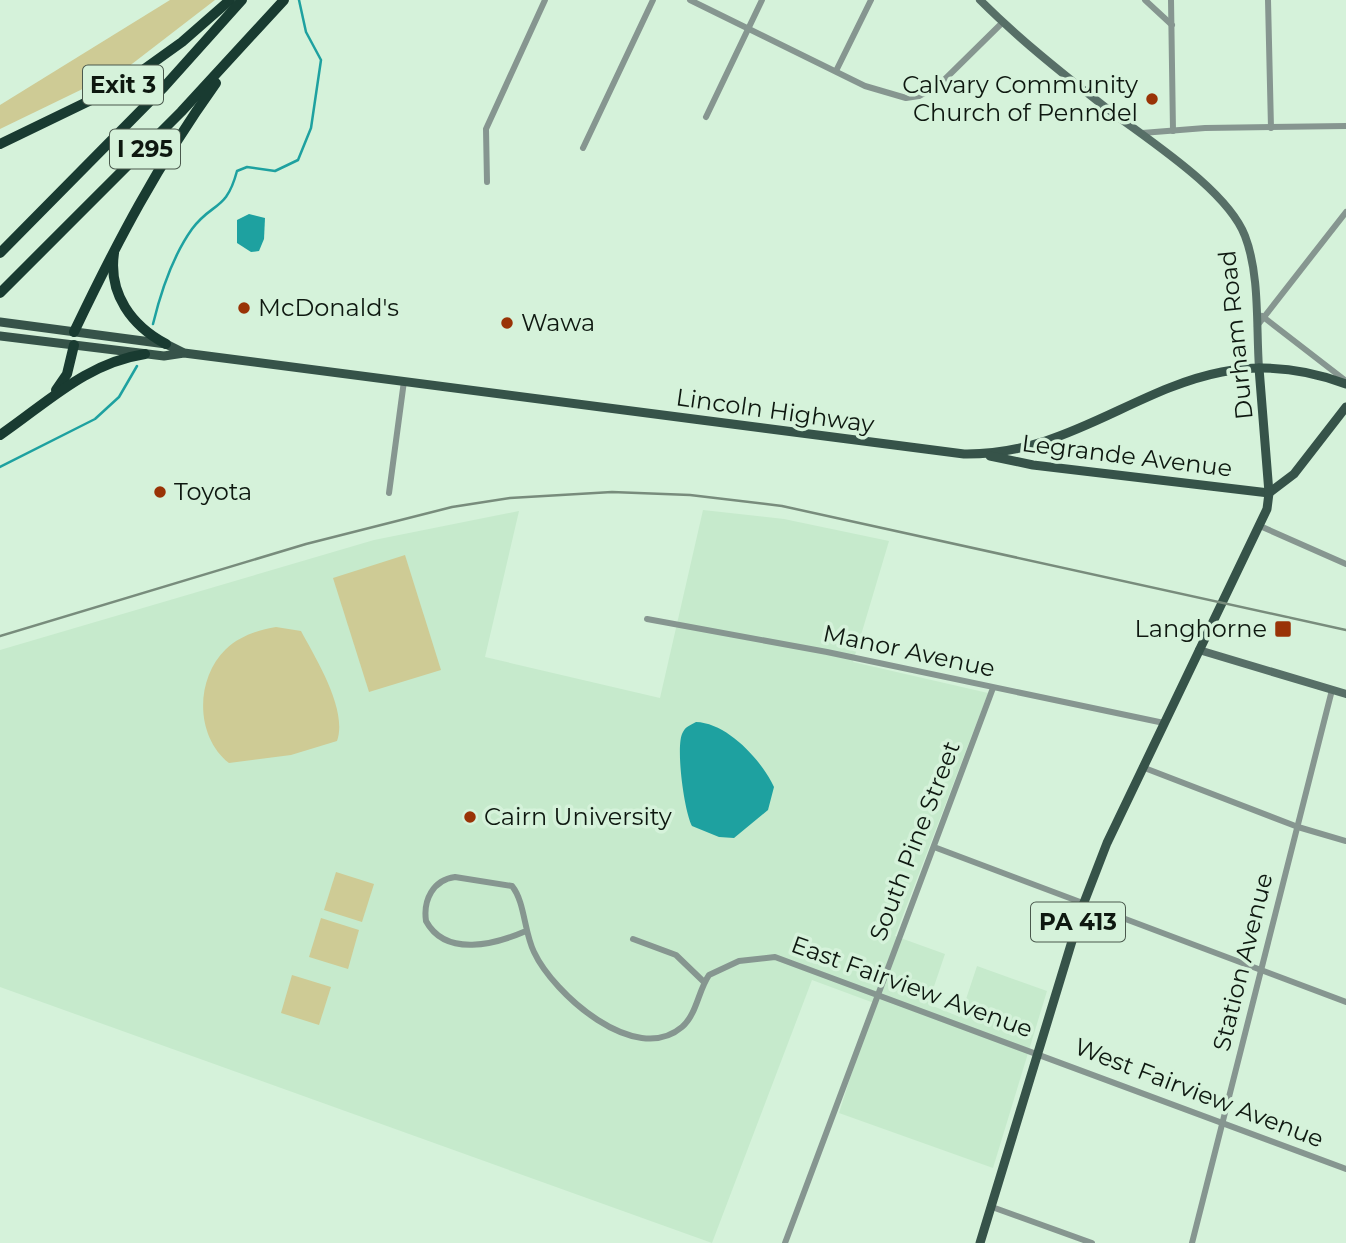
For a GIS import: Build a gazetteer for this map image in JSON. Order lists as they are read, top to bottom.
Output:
{
  "streets": {
    "highway": ["Exit 3", "I 295"],
    "main road": [
      "Durham Road",
      "Lincoln Highway",
      "Legrande Avenue",
      "PA 413"
    ],
    "street": [
      "Manor Avenue",
      "South Pine Street",
      "Station Avenue",
      "East Fairview Avenue",
      "West Fairview Avenue"
    ]
  },
  "crossings": [
    ["Durham Road", "Lincoln Highway"],
    ["Durham Road", "Legrande Avenue"],
    ["Durham Road", "PA 413"],
    ["Lincoln Highway", "Legrande Avenue"],
    ["Legrande Avenue", "PA 413"],
    ["Manor Avenue", "South Pine Street"],
    ["Manor Avenue", "PA 413"],
    ["South Pine Street", "East Fairview Avenue"],
    ["PA 413", "East Fairview Avenue"],
    ["PA 413", "West Fairview Avenue"],
    ["Station Avenue", "West Fairview Avenue"],
    ["East Fairview Avenue", "West Fairview Avenue"]
  ],
  "places": {
    "other": [
      "Calvary Community Church of Penndel",
      "McDonald's",
      "Wawa",
      "Toyota",
      "Cairn University"
    ],
    "transit": ["Langhorne"]
  }
}
